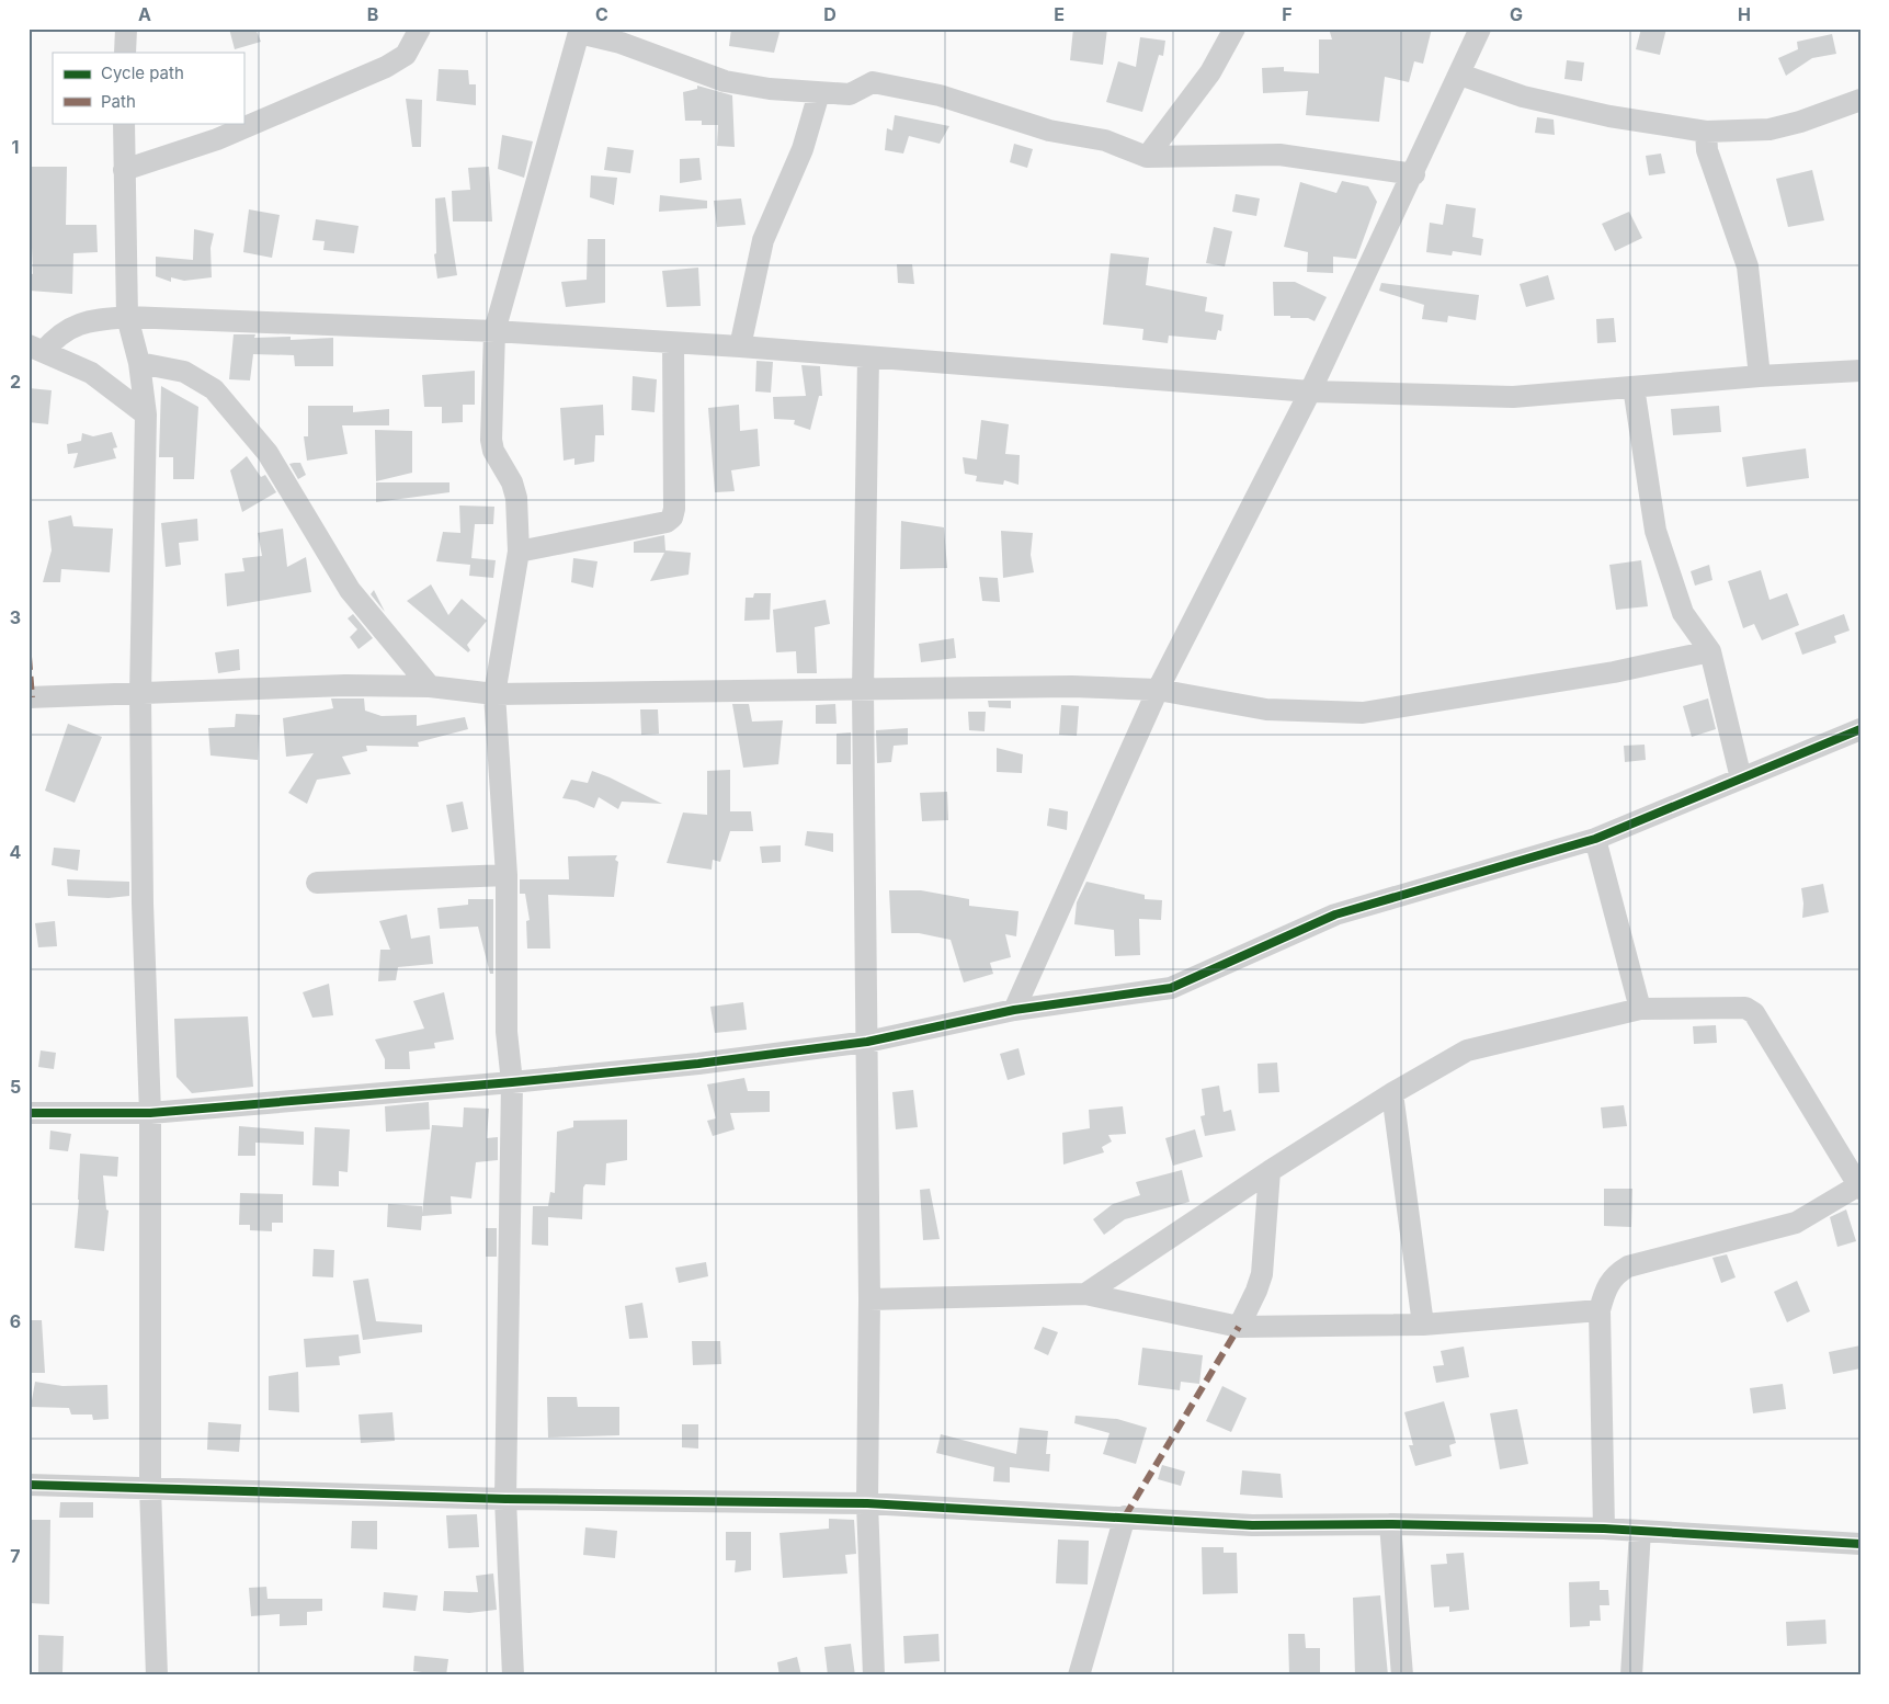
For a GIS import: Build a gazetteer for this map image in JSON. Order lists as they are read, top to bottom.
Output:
{
  "legend": ["Cycle path", "Path"],
  "grid": {
    "columns": [
      "A",
      "B",
      "C",
      "D",
      "E",
      "F",
      "G",
      "H"
    ],
    "rows": [
      "1",
      "2",
      "3",
      "4",
      "5",
      "6",
      "7"
    ]
  }
}
